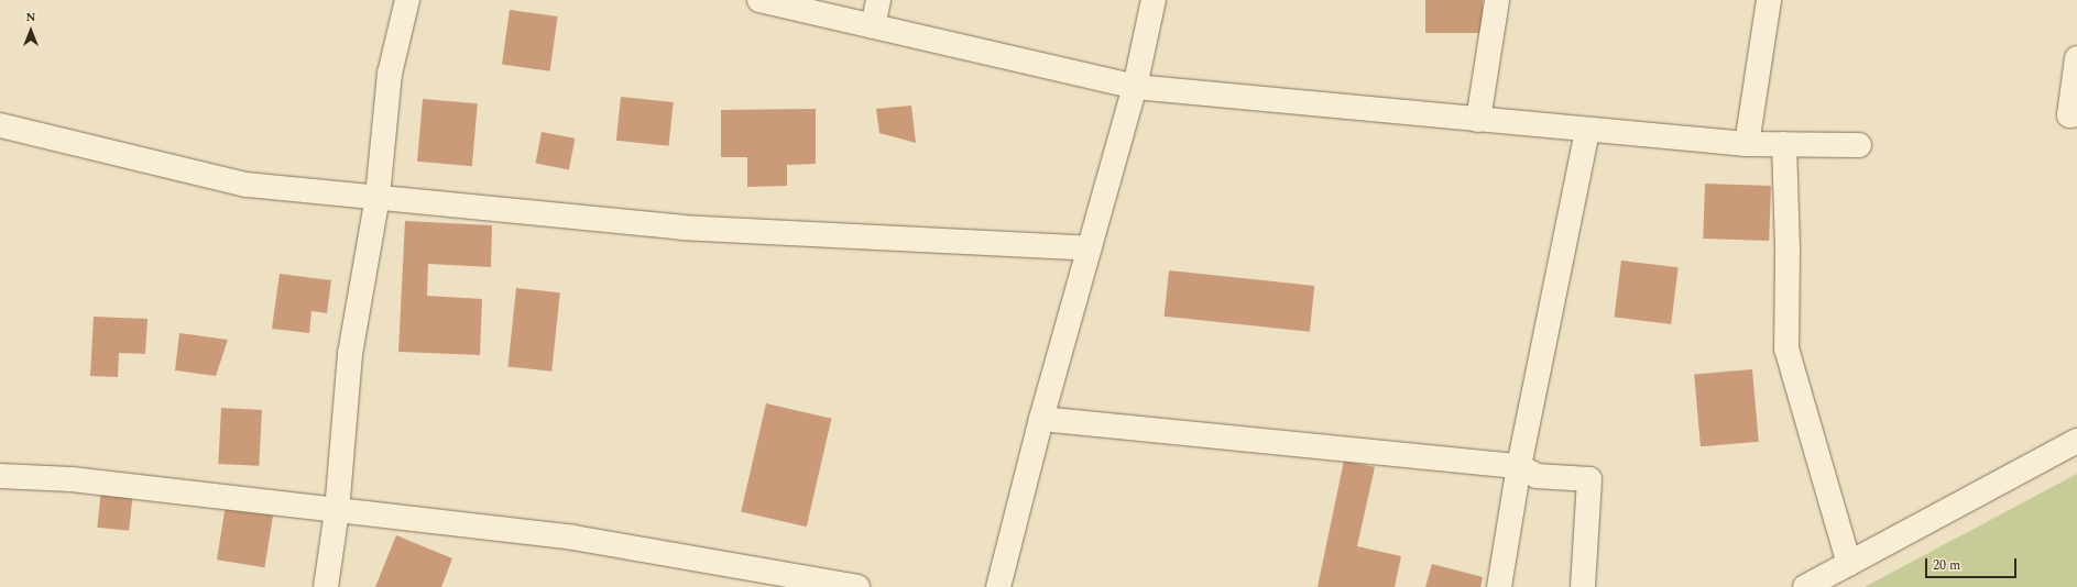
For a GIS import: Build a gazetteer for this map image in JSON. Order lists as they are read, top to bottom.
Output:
{
  "scale_bar": "20 m",
  "north": "top"
}
